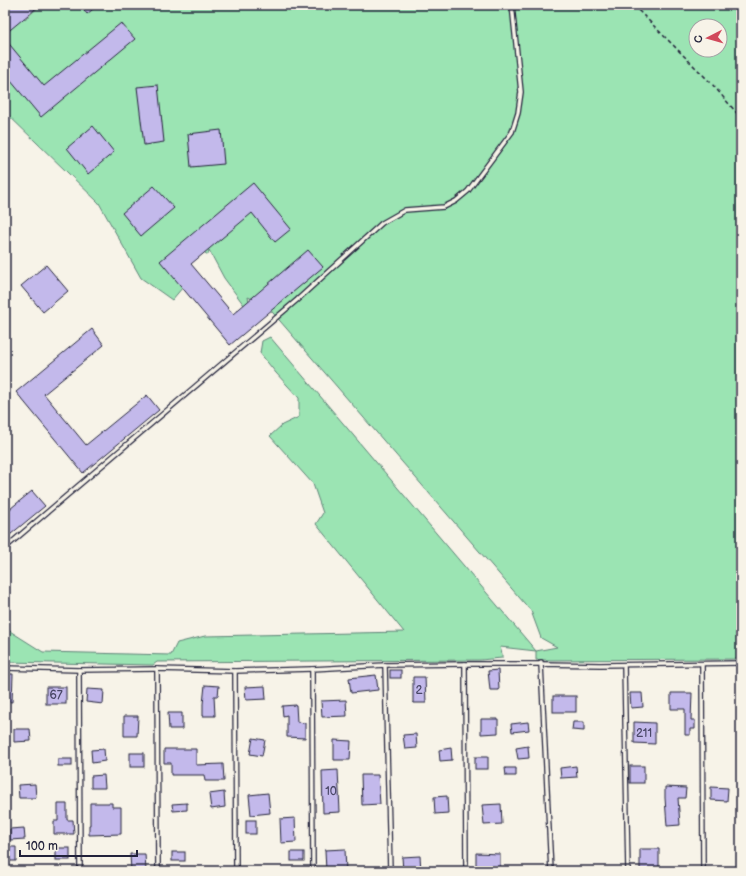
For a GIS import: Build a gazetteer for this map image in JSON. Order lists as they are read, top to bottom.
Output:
{
  "house_numbers": [
    "2",
    "67",
    "211",
    "10"
  ],
  "scale_bar": "100 m",
  "north": "left"
}
